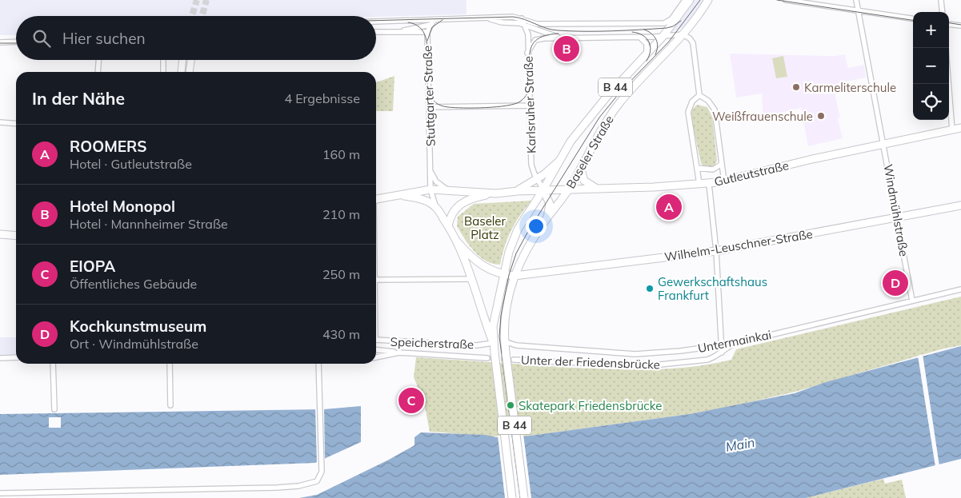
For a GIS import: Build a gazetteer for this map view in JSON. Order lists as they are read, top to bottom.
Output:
{
  "streets": {
    "main road": [
      "B 44",
      "Stuttgarter Straße",
      "Baseler Straße",
      "Gutleutstraße",
      "Wilhelm-Leuschner-Straße"
    ],
    "street": [
      "Karlsruher Straße",
      "Windmühlstraße",
      "Untermainkai",
      "Speicherstraße",
      "Unter der Friedensbrücke"
    ]
  },
  "crossings": [
    ["B 44", "Stuttgarter Straße"],
    ["B 44", "Karlsruher Straße"],
    ["B 44", "Baseler Straße"],
    ["B 44", "Gutleutstraße"],
    ["B 44", "Wilhelm-Leuschner-Straße"],
    ["B 44", "Untermainkai"],
    ["B 44", "Speicherstraße"],
    ["Stuttgarter Straße", "Gutleutstraße"],
    ["Karlsruher Straße", "Baseler Straße"],
    ["Karlsruher Straße", "Gutleutstraße"],
    ["Baseler Straße", "Gutleutstraße"],
    ["Gutleutstraße", "Windmühlstraße"],
    ["Windmühlstraße", "Wilhelm-Leuschner-Straße"],
    ["Windmühlstraße", "Untermainkai"],
    ["Untermainkai", "Unter der Friedensbrücke"]
  ],
  "water": ["Main"],
  "parks": ["Baseler Platz"],
  "places": [
    "Karmeliterschule",
    "Weißfrauenschule",
    "Gewerkschaftshaus Frankfurt",
    "Skatepark Friedensbrücke"
  ],
  "page": {
    "map_buttons": ["+", "−"],
    "search": "Hier suchen",
    "pins": [
      "B",
      "A",
      "D",
      "C"
    ],
    "heading": ["In der Nähe", "4 Ergebnisse"],
    "list": [
      {
        "mark": "A",
        "name": "ROOMERS",
        "note": "Hotel · Gutleutstraße",
        "value": "160 m"
      },
      {
        "mark": "B",
        "name": "Hotel Monopol",
        "note": "Hotel · Mannheimer Straße",
        "value": "210 m"
      },
      {
        "mark": "C",
        "name": "EIOPA",
        "note": "Öffentliches Gebäude",
        "value": "250 m"
      },
      {
        "mark": "D",
        "name": "Kochkunstmuseum",
        "note": "Ort · Windmühlstraße",
        "value": "430 m"
      }
    ]
  }
}
